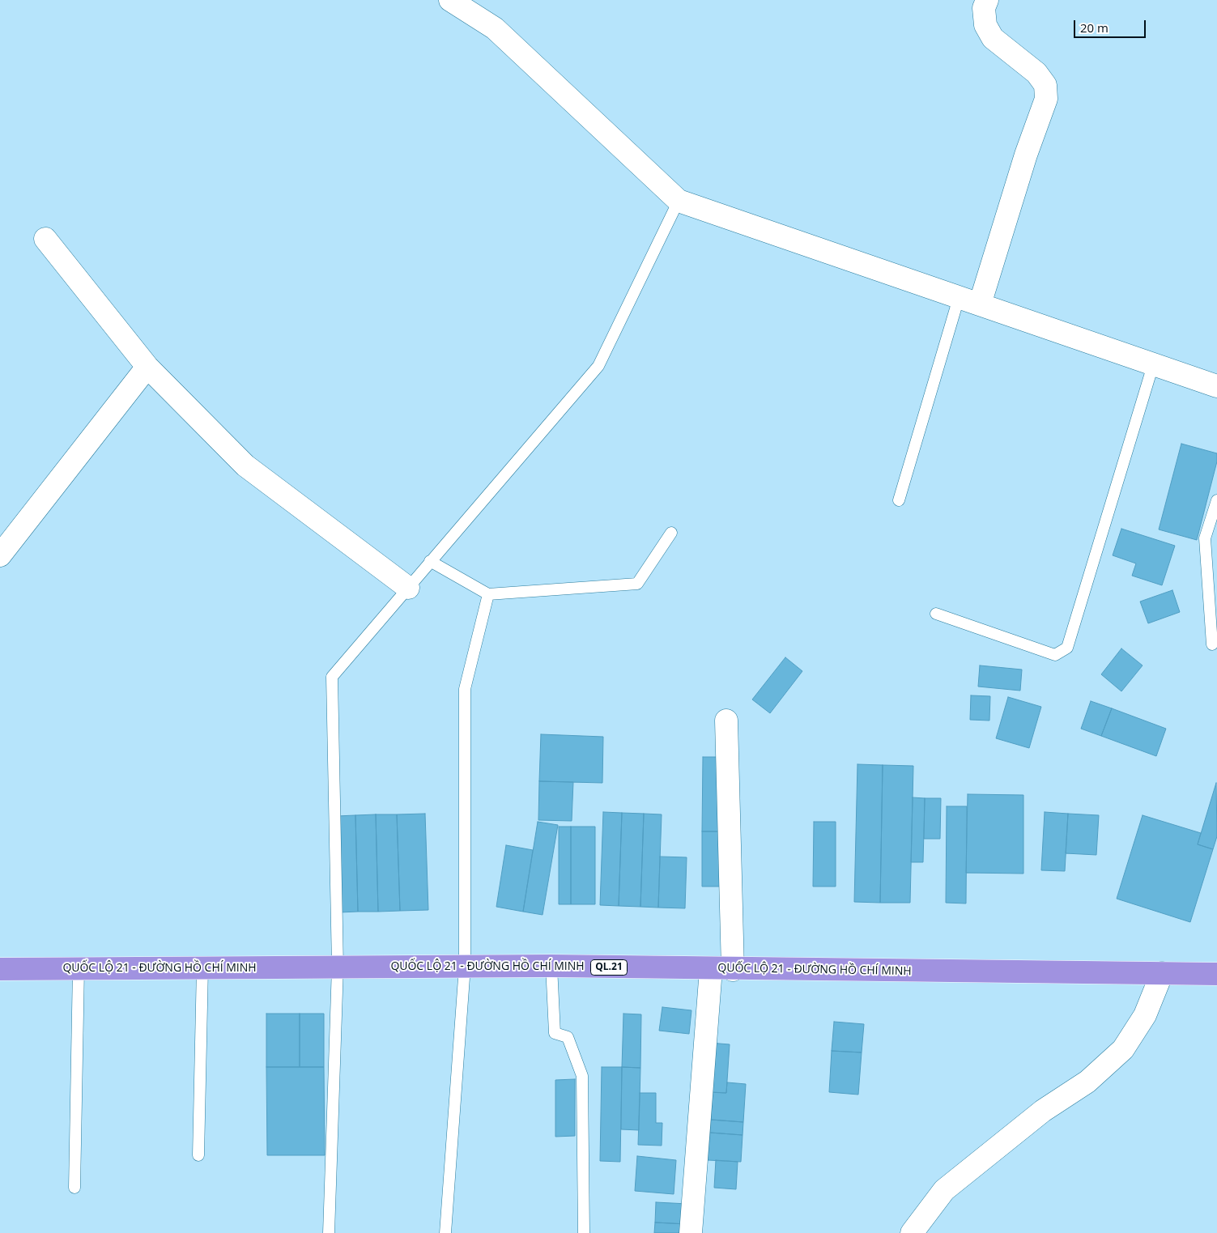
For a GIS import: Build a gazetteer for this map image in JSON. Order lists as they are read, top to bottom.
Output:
{
  "streets": {
    "highway": ["QUỐC LỘ 21 - ĐƯỜNG HỒ CHÍ MINH", "QL.21"]
  },
  "scale_bar": "20 m"
}
